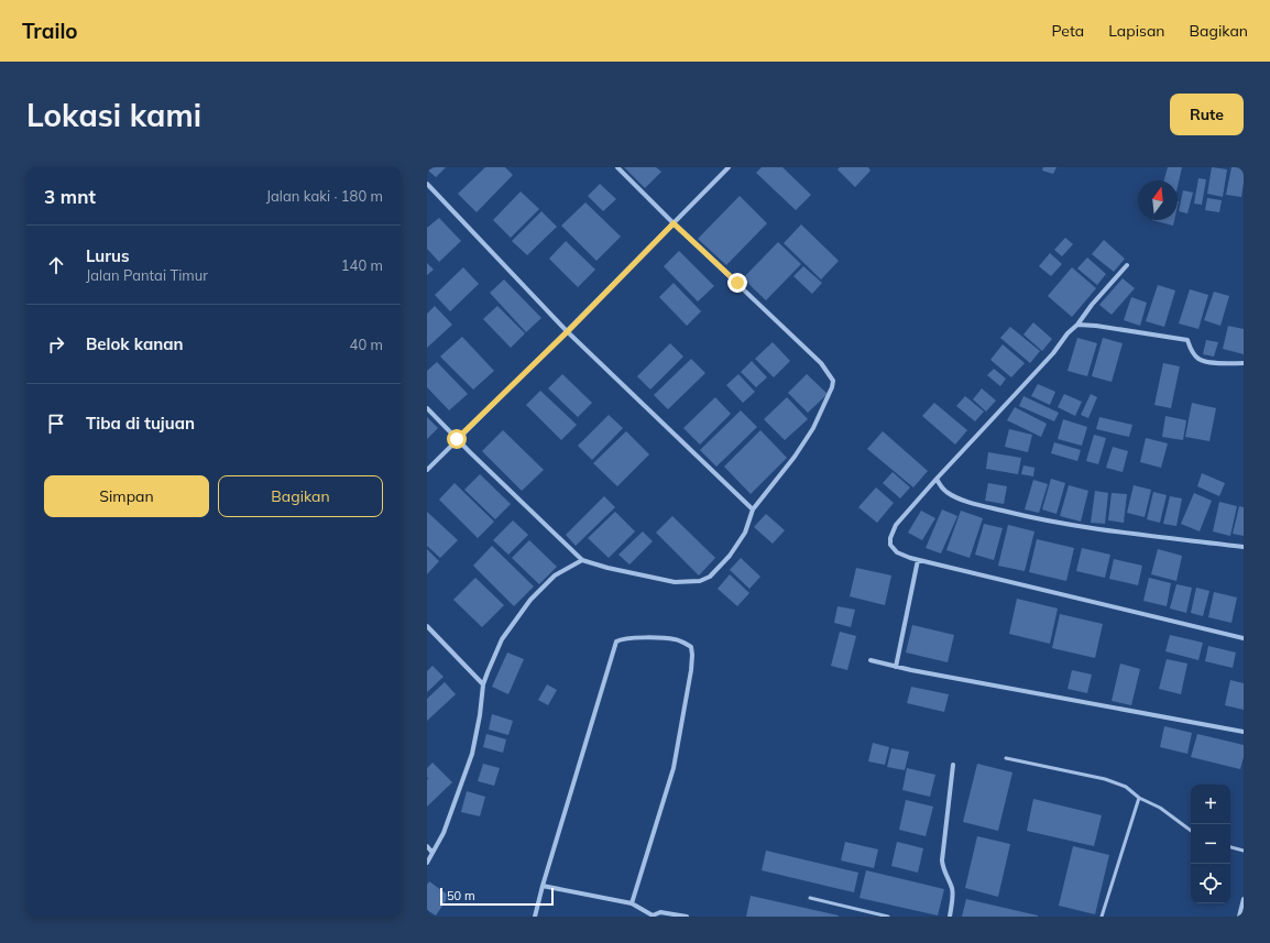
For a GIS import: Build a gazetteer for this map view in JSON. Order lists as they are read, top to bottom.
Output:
{
  "scale_bar": "50 m",
  "north": "top",
  "page": {
    "header": "Trailo",
    "nav": ["Peta", "Lapisan", "Bagikan"],
    "buttons": [
      "Rute",
      ["Simpan", "Bagikan"]
    ],
    "title": "Lokasi kami",
    "heading": ["3 mnt", "Jalan kaki · 180 m"],
    "list": [
      ["Lurus", "Jalan Pantai Timur", "140 m"],
      ["Belok kanan", "40 m"],
      "Tiba di tujuan"
    ],
    "map_buttons": ["+", "−"],
    "scale": "50 m"
  }
}
